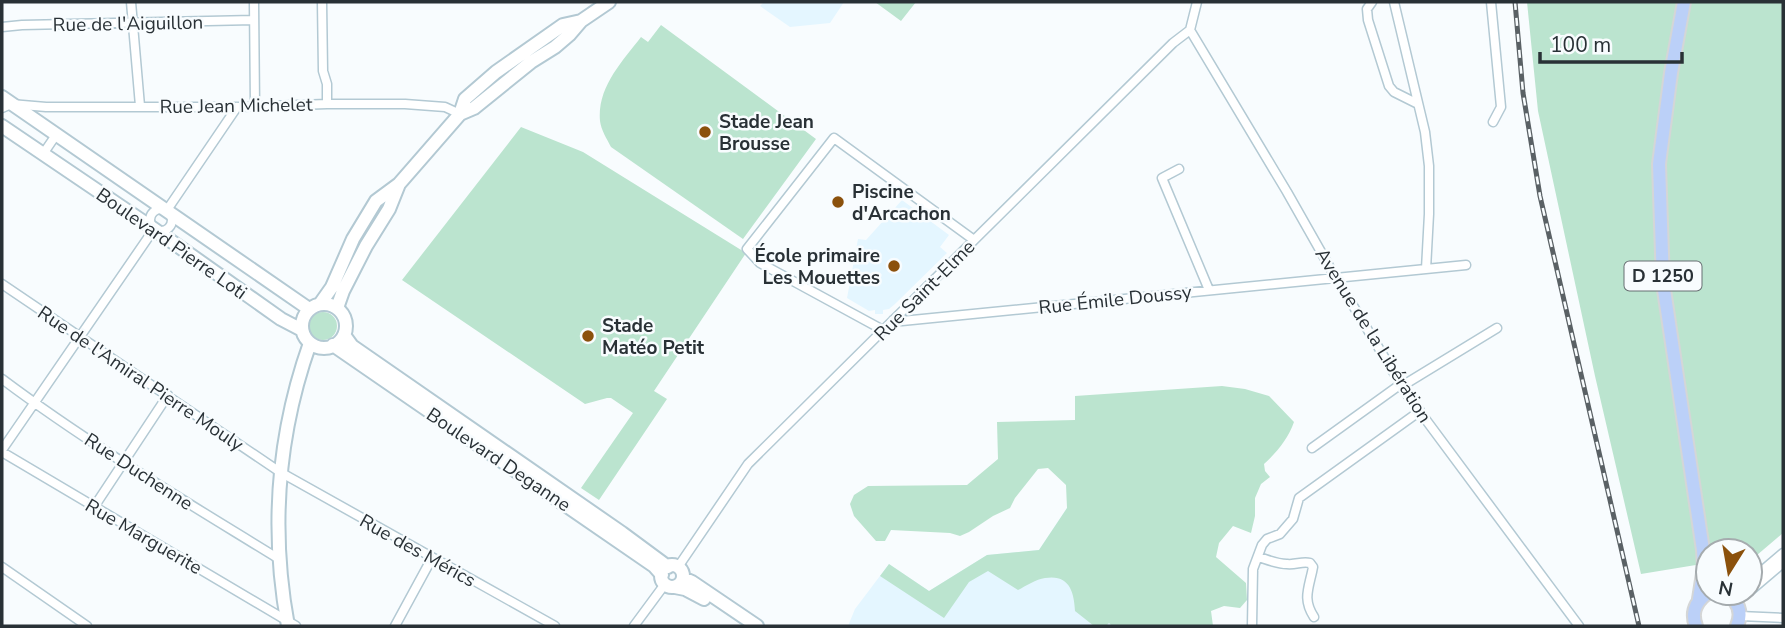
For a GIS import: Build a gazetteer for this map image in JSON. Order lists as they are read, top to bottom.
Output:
{
  "streets": {
    "main road": ["D 1250"],
    "street": [
      "Rue de l'Aiguillon",
      "Rue Jean Michelet",
      "Boulevard Pierre Loti",
      "Rue Saint-Elme",
      "Rue Émile Doussy",
      "Avenue de la Libération",
      "Rue de l'Amiral Pierre Mouly",
      "Boulevard Deganne",
      "Rue Duchenne",
      "Rue Marguerite",
      "Rue des Mérics"
    ]
  },
  "crossings": [
    ["Rue Jean Michelet", "Boulevard Pierre Loti"],
    ["Boulevard Pierre Loti", "Boulevard Deganne"],
    ["Rue Saint-Elme", "Rue Émile Doussy"],
    ["Rue Saint-Elme", "Avenue de la Libération"],
    ["Rue Saint-Elme", "Boulevard Deganne"],
    ["Rue Émile Doussy", "Avenue de la Libération"],
    ["Rue de l'Amiral Pierre Mouly", "Rue des Mérics"]
  ],
  "places": [
    "Stade Jean Brousse",
    "Piscine d'Arcachon",
    "École primaire Les Mouettes",
    "Stade Matéo Petit"
  ],
  "scale_bar": "100 m",
  "north": "bottom"
}
